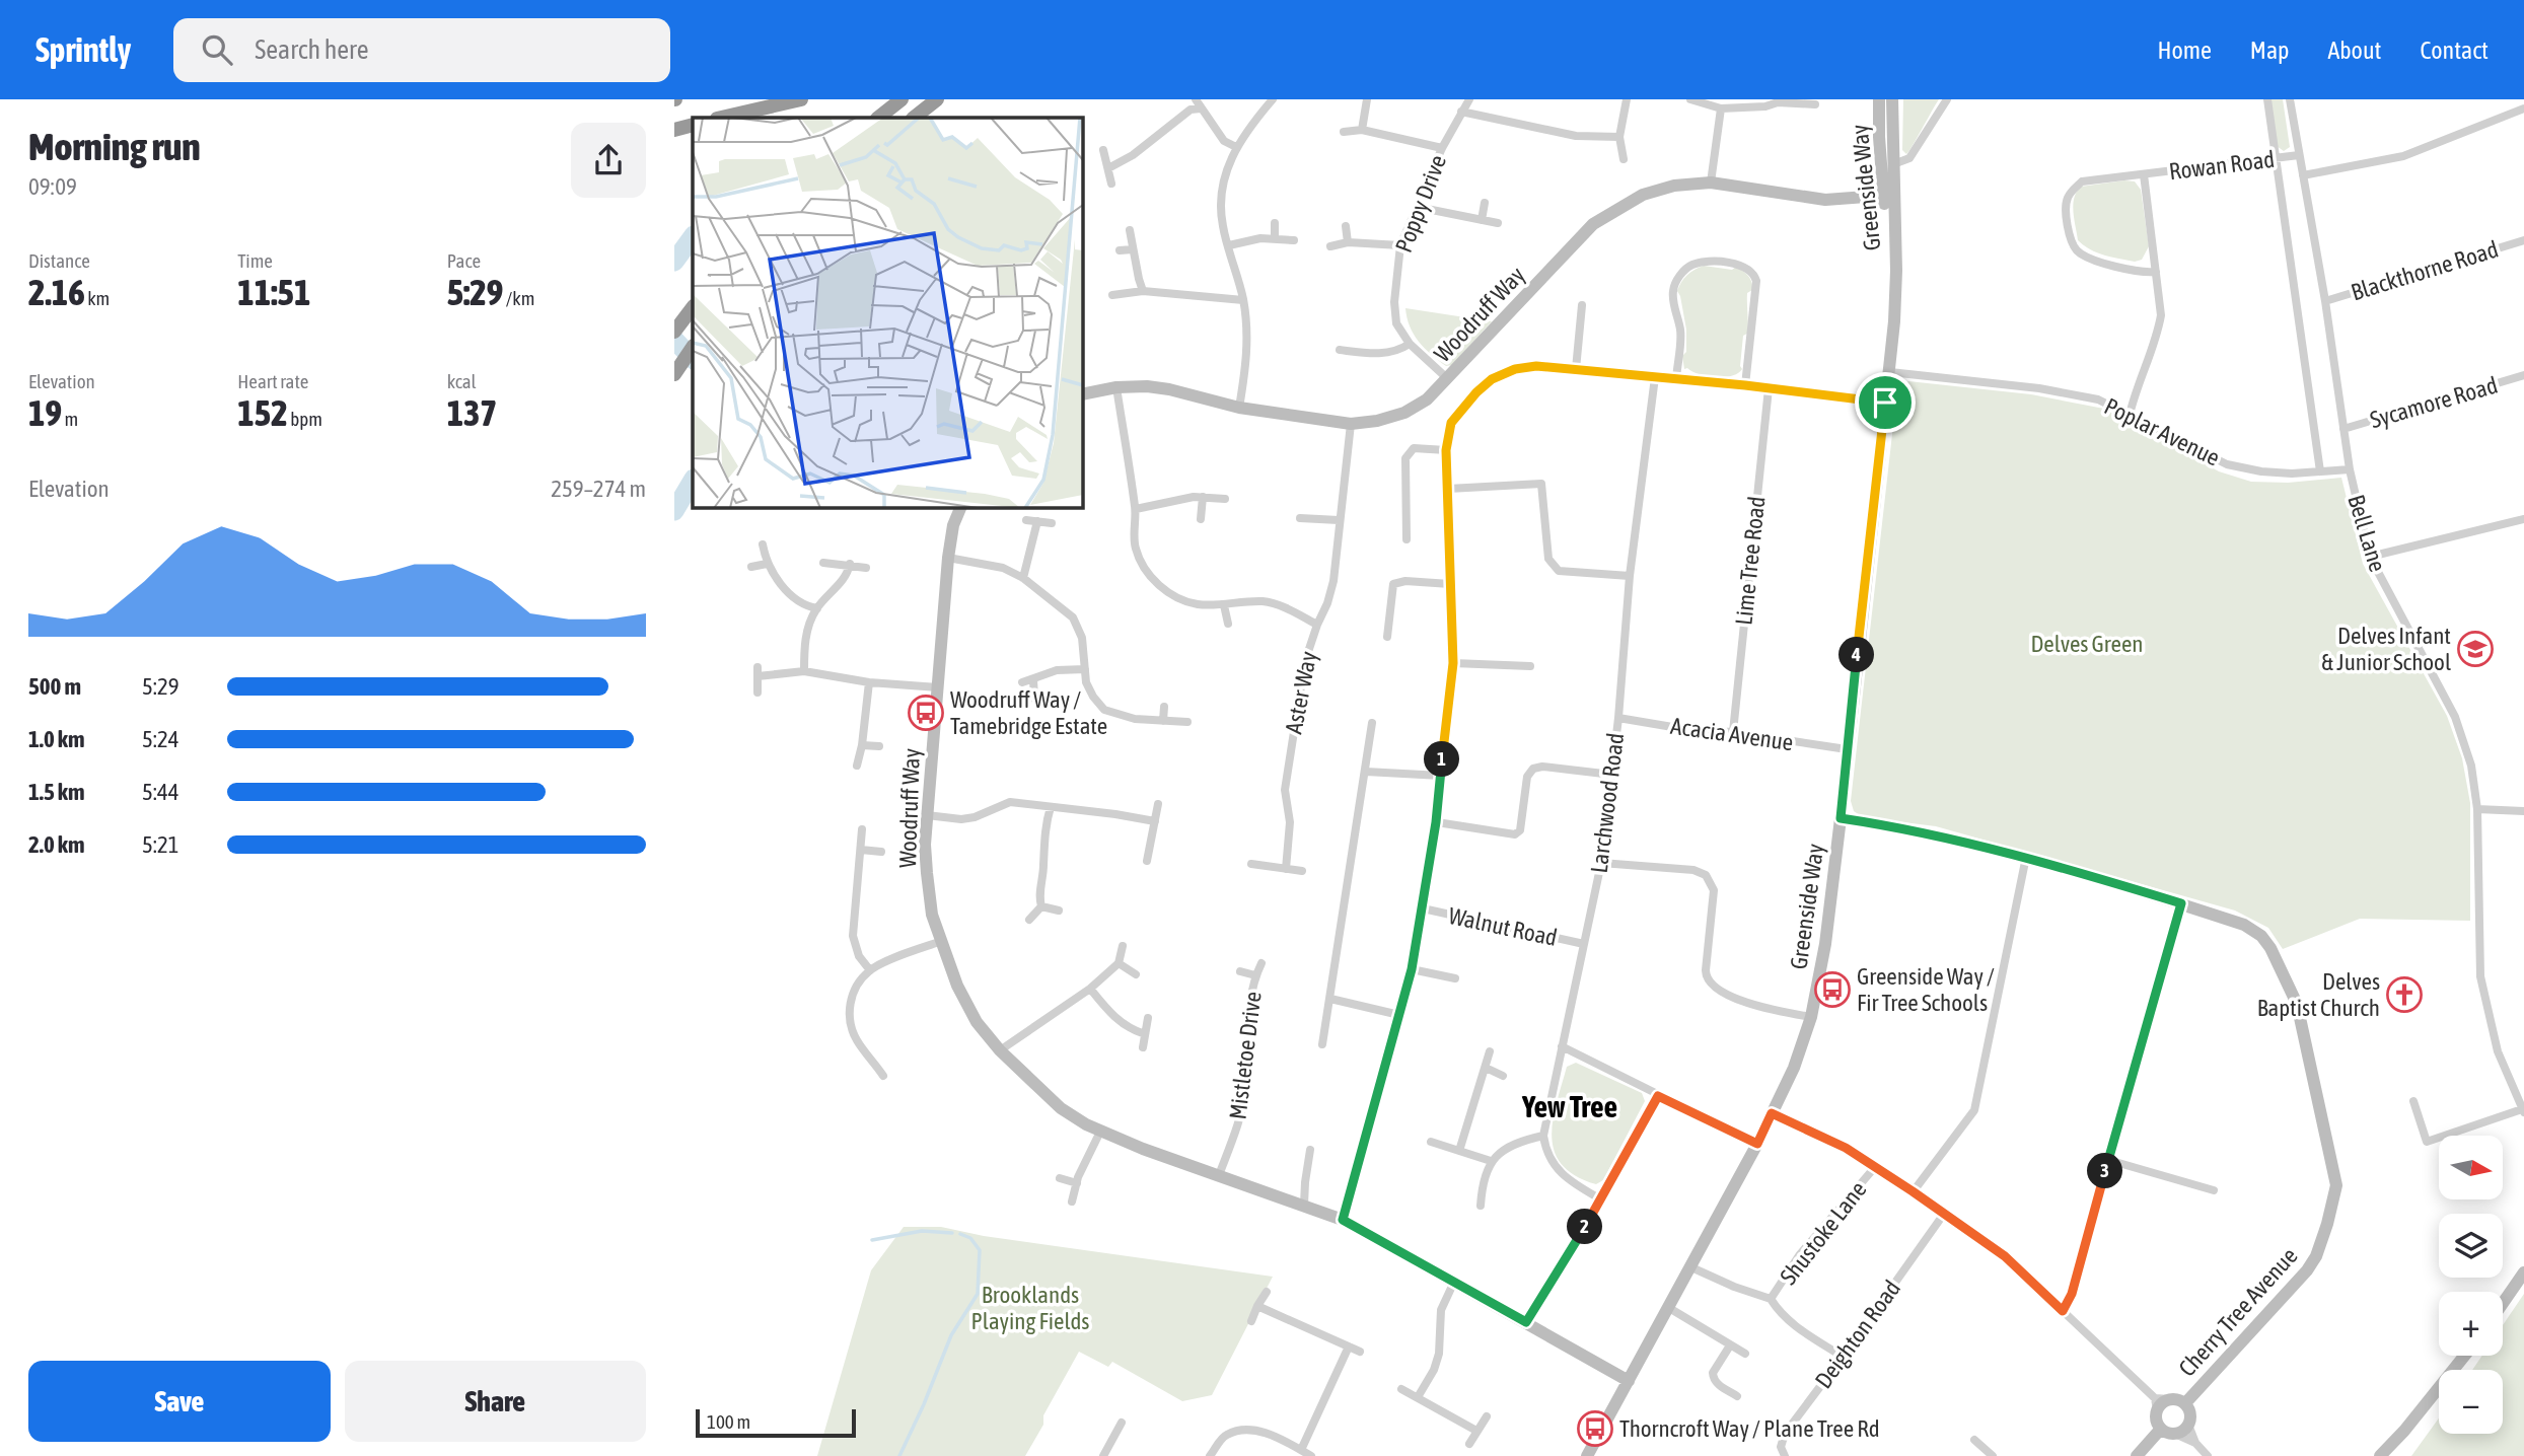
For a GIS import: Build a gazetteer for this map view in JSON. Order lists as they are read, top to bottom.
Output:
{
  "streets": {
    "street": [
      "Rowan Road",
      "Greenside Way",
      "Poppy Drive",
      "Blackthorne Road",
      "Woodruff Way",
      "Sycamore Road",
      "Poplar Avenue",
      "Bell Lane",
      "Lime Tree Road",
      "Aster Way",
      "Acacia Avenue",
      "Larchwood Road",
      "Walnut Road",
      "Mistletoe Drive",
      "Shustoke Lane",
      "Cherry Tree Avenue",
      "Deighton Road"
    ]
  },
  "crossings": [
    ["Rowan Road", "Poplar Avenue"],
    ["Rowan Road", "Bell Lane"],
    ["Greenside Way", "Woodruff Way"],
    ["Greenside Way", "Poplar Avenue"],
    ["Greenside Way", "Acacia Avenue"],
    ["Greenside Way", "Cherry Tree Avenue"],
    ["Poppy Drive", "Woodruff Way"],
    ["Blackthorne Road", "Bell Lane"],
    ["Woodruff Way", "Aster Way"],
    ["Woodruff Way", "Mistletoe Drive"],
    ["Sycamore Road", "Bell Lane"],
    ["Poplar Avenue", "Bell Lane"],
    ["Lime Tree Road", "Acacia Avenue"],
    ["Acacia Avenue", "Larchwood Road"],
    ["Larchwood Road", "Walnut Road"]
  ],
  "districts": ["Yew Tree"],
  "parks": ["Delves Green", "Brooklands Playing Fields"],
  "places": {
    "school or university": ["Delves Infant & Junior School"],
    "bus stop": ["Woodruff Way / Tamebridge Estate", "Greenside Way / Fir Tree Schools", "Thorncroft Way / Plane Tree Rd"],
    "church": ["Delves Baptist Church"]
  },
  "scale_bar": "100 m",
  "north": "right",
  "page": {
    "header": "Sprintly",
    "search": "Search here",
    "nav": [
      "Home",
      "Map",
      "About",
      "Contact"
    ],
    "heading": ["Morning run", "09:09"],
    "stats": [
      ["Distance", "2.16 km"],
      ["Time", "11:51"],
      ["Pace", "5:29 /km"],
      ["Elevation", "19 m"],
      ["Heart rate", "152 bpm"],
      ["kcal", "137"]
    ],
    "chart": ["Elevation", "259–274 m"],
    "pins": [
      "4",
      "1",
      "3",
      "2"
    ],
    "list": [
      {
        "name": "500 m",
        "note": "5:29"
      },
      {
        "name": "1.0 km",
        "note": "5:24"
      },
      {
        "name": "1.5 km",
        "note": "5:44"
      },
      {
        "name": "2.0 km",
        "note": "5:21"
      }
    ],
    "map_buttons": ["+", "−"],
    "buttons": ["Save", "Share"],
    "scale": "100 m"
  }
}
